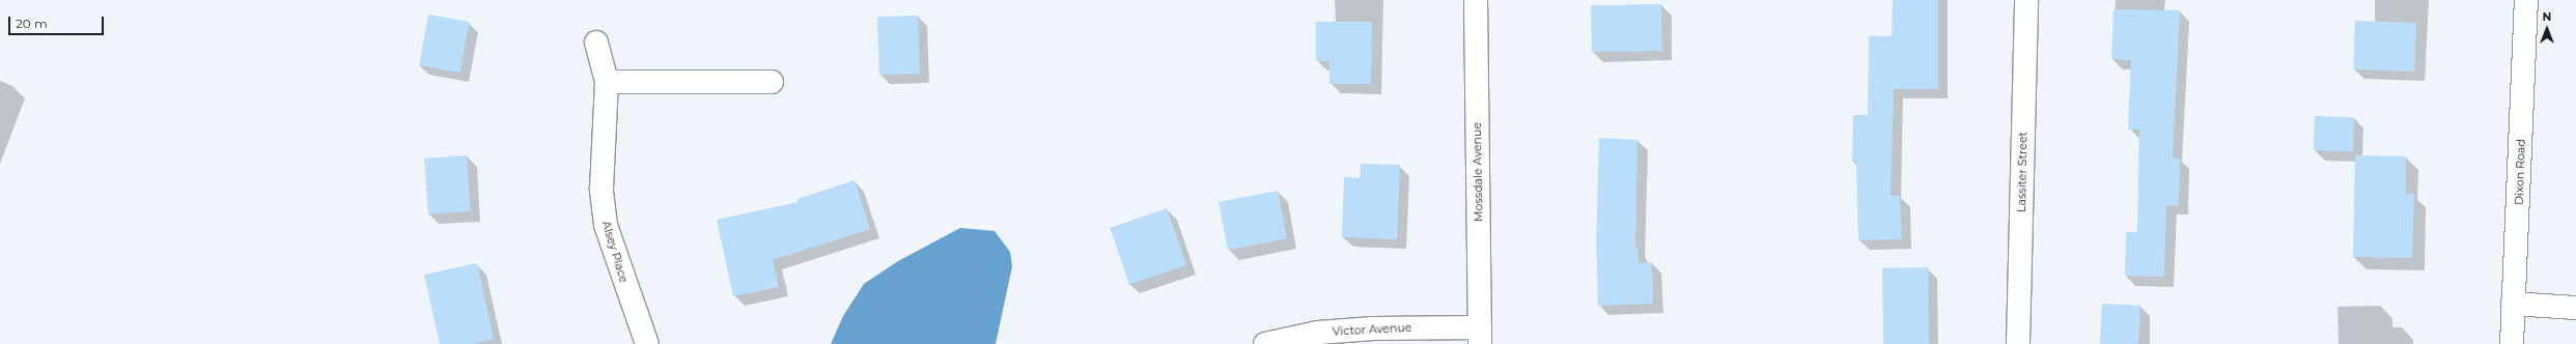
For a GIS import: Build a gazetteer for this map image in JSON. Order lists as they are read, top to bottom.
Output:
{
  "streets": {
    "street": [
      "Mossdale Avenue",
      "Lassiter Street",
      "Dixon Road",
      "Alsey Place",
      "Victor Avenue"
    ]
  },
  "crossings": [
    ["Mossdale Avenue", "Victor Avenue"]
  ],
  "scale_bar": "20 m",
  "north": "top"
}
